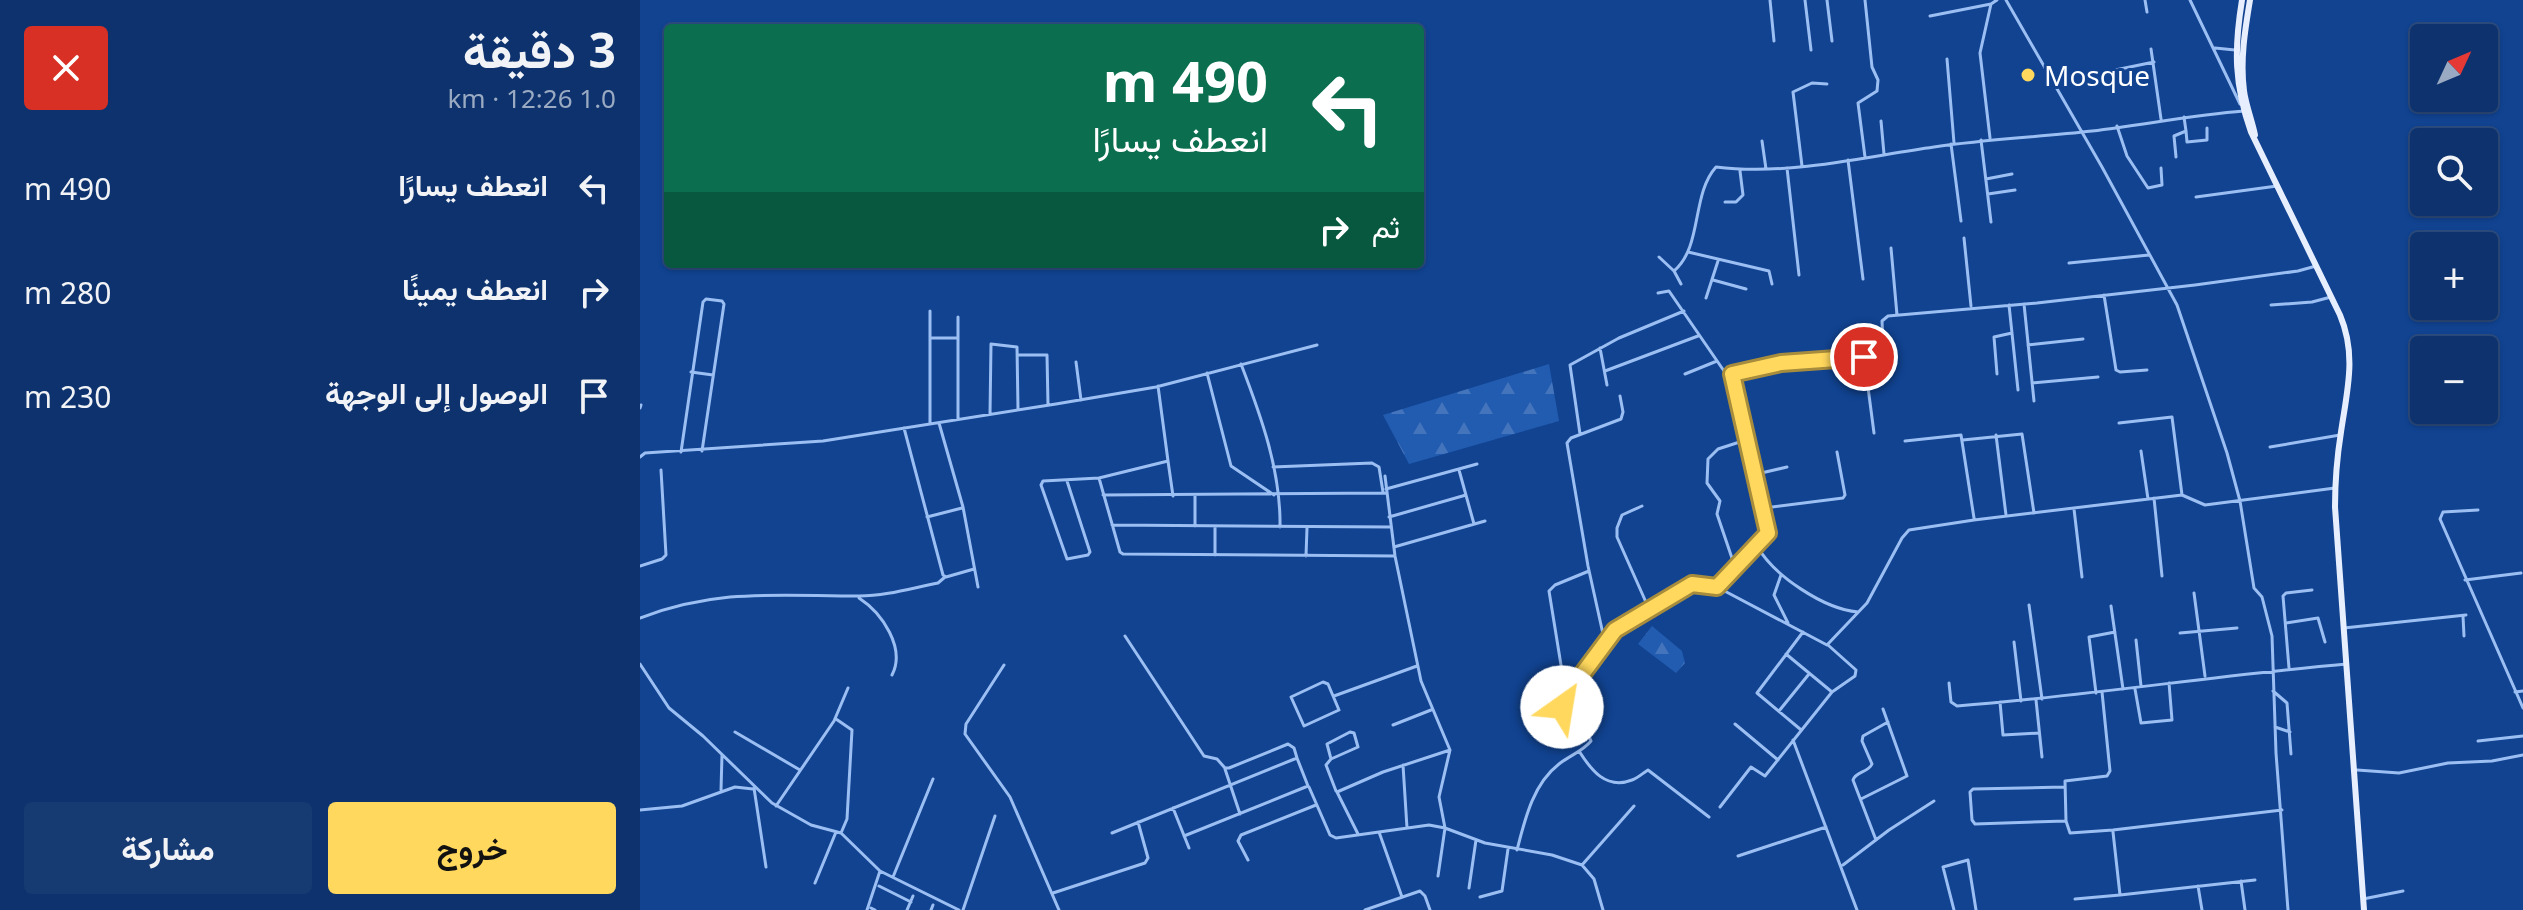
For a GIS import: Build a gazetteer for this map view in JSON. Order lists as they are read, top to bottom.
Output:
{
  "places": ["Mosque"],
  "north": "top right",
  "page": {
    "heading": ["3 دقيقة", "1.0 km · 12:26"],
    "map_buttons": ["+", "−"],
    "turn": ["490 m", "انعطف يسارًا"],
    "list": [
      {
        "name": "انعطف يسارًا",
        "value": "490 m"
      },
      {
        "name": "انعطف يمينًا",
        "value": "280 m"
      },
      {
        "name": "الوصول إلى الوجهة",
        "value": "230 m"
      }
    ],
    "then": "ثم",
    "buttons": ["خروج", "مشاركة"]
  }
}
